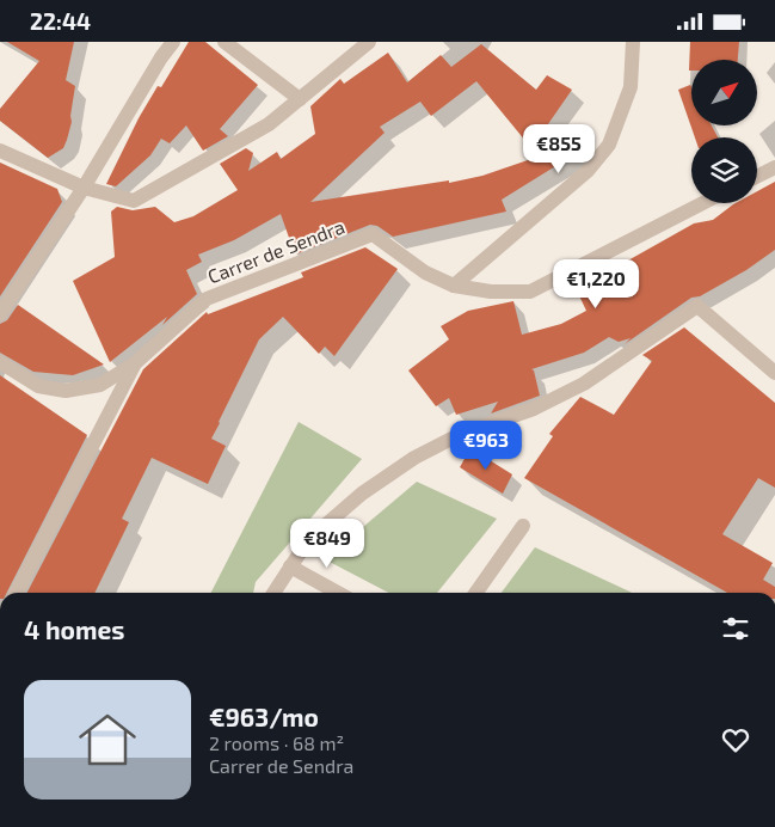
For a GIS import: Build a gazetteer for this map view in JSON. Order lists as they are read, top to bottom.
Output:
{
  "streets": {
    "street": ["Carrer de Sendra"]
  },
  "north": "top right",
  "page": {
    "status": "22:44",
    "price": [
      "€855",
      "€1,220",
      "€963",
      "€849"
    ],
    "heading": "4 homes",
    "list": [
      {
        "name": "€963/mo",
        "note": "2 rooms · 68 m² · Carrer de Sendra"
      }
    ]
  }
}
